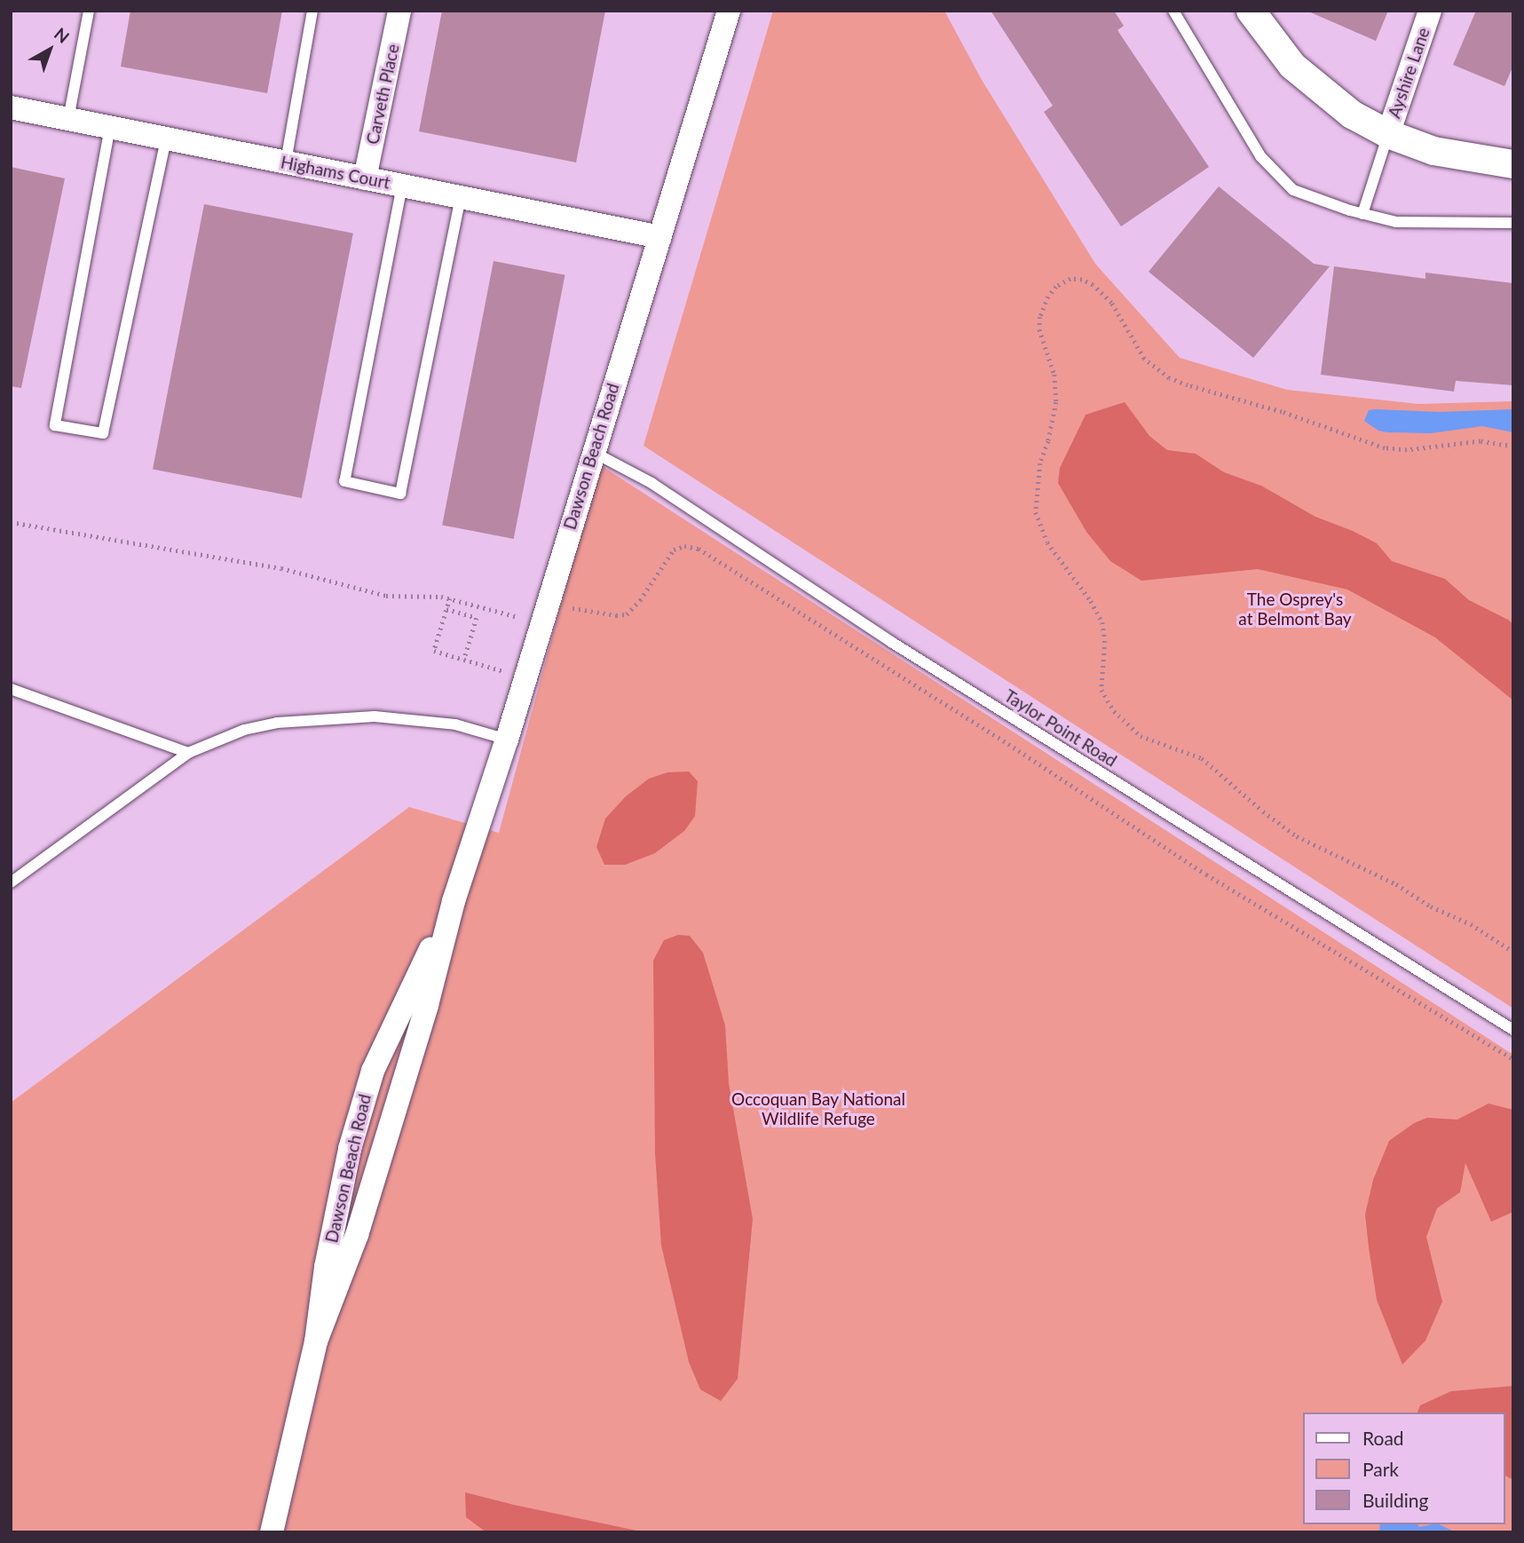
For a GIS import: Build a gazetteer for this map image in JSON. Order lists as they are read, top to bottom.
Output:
{
  "streets": {
    "street": [
      "Ayshire Lane",
      "Carveth Place",
      "Highams Court",
      "Dawson Beach Road"
    ],
    "lane": ["Taylor Point Road"]
  },
  "crossings": [
    ["Carveth Place", "Highams Court"],
    ["Highams Court", "Dawson Beach Road"],
    ["Dawson Beach Road", "Taylor Point Road"]
  ],
  "parks": ["The Osprey's at Belmont Bay", "Occoquan Bay National Wildlife Refuge"],
  "legend": ["Road", "Park", "Building"],
  "north": "top right"
}
